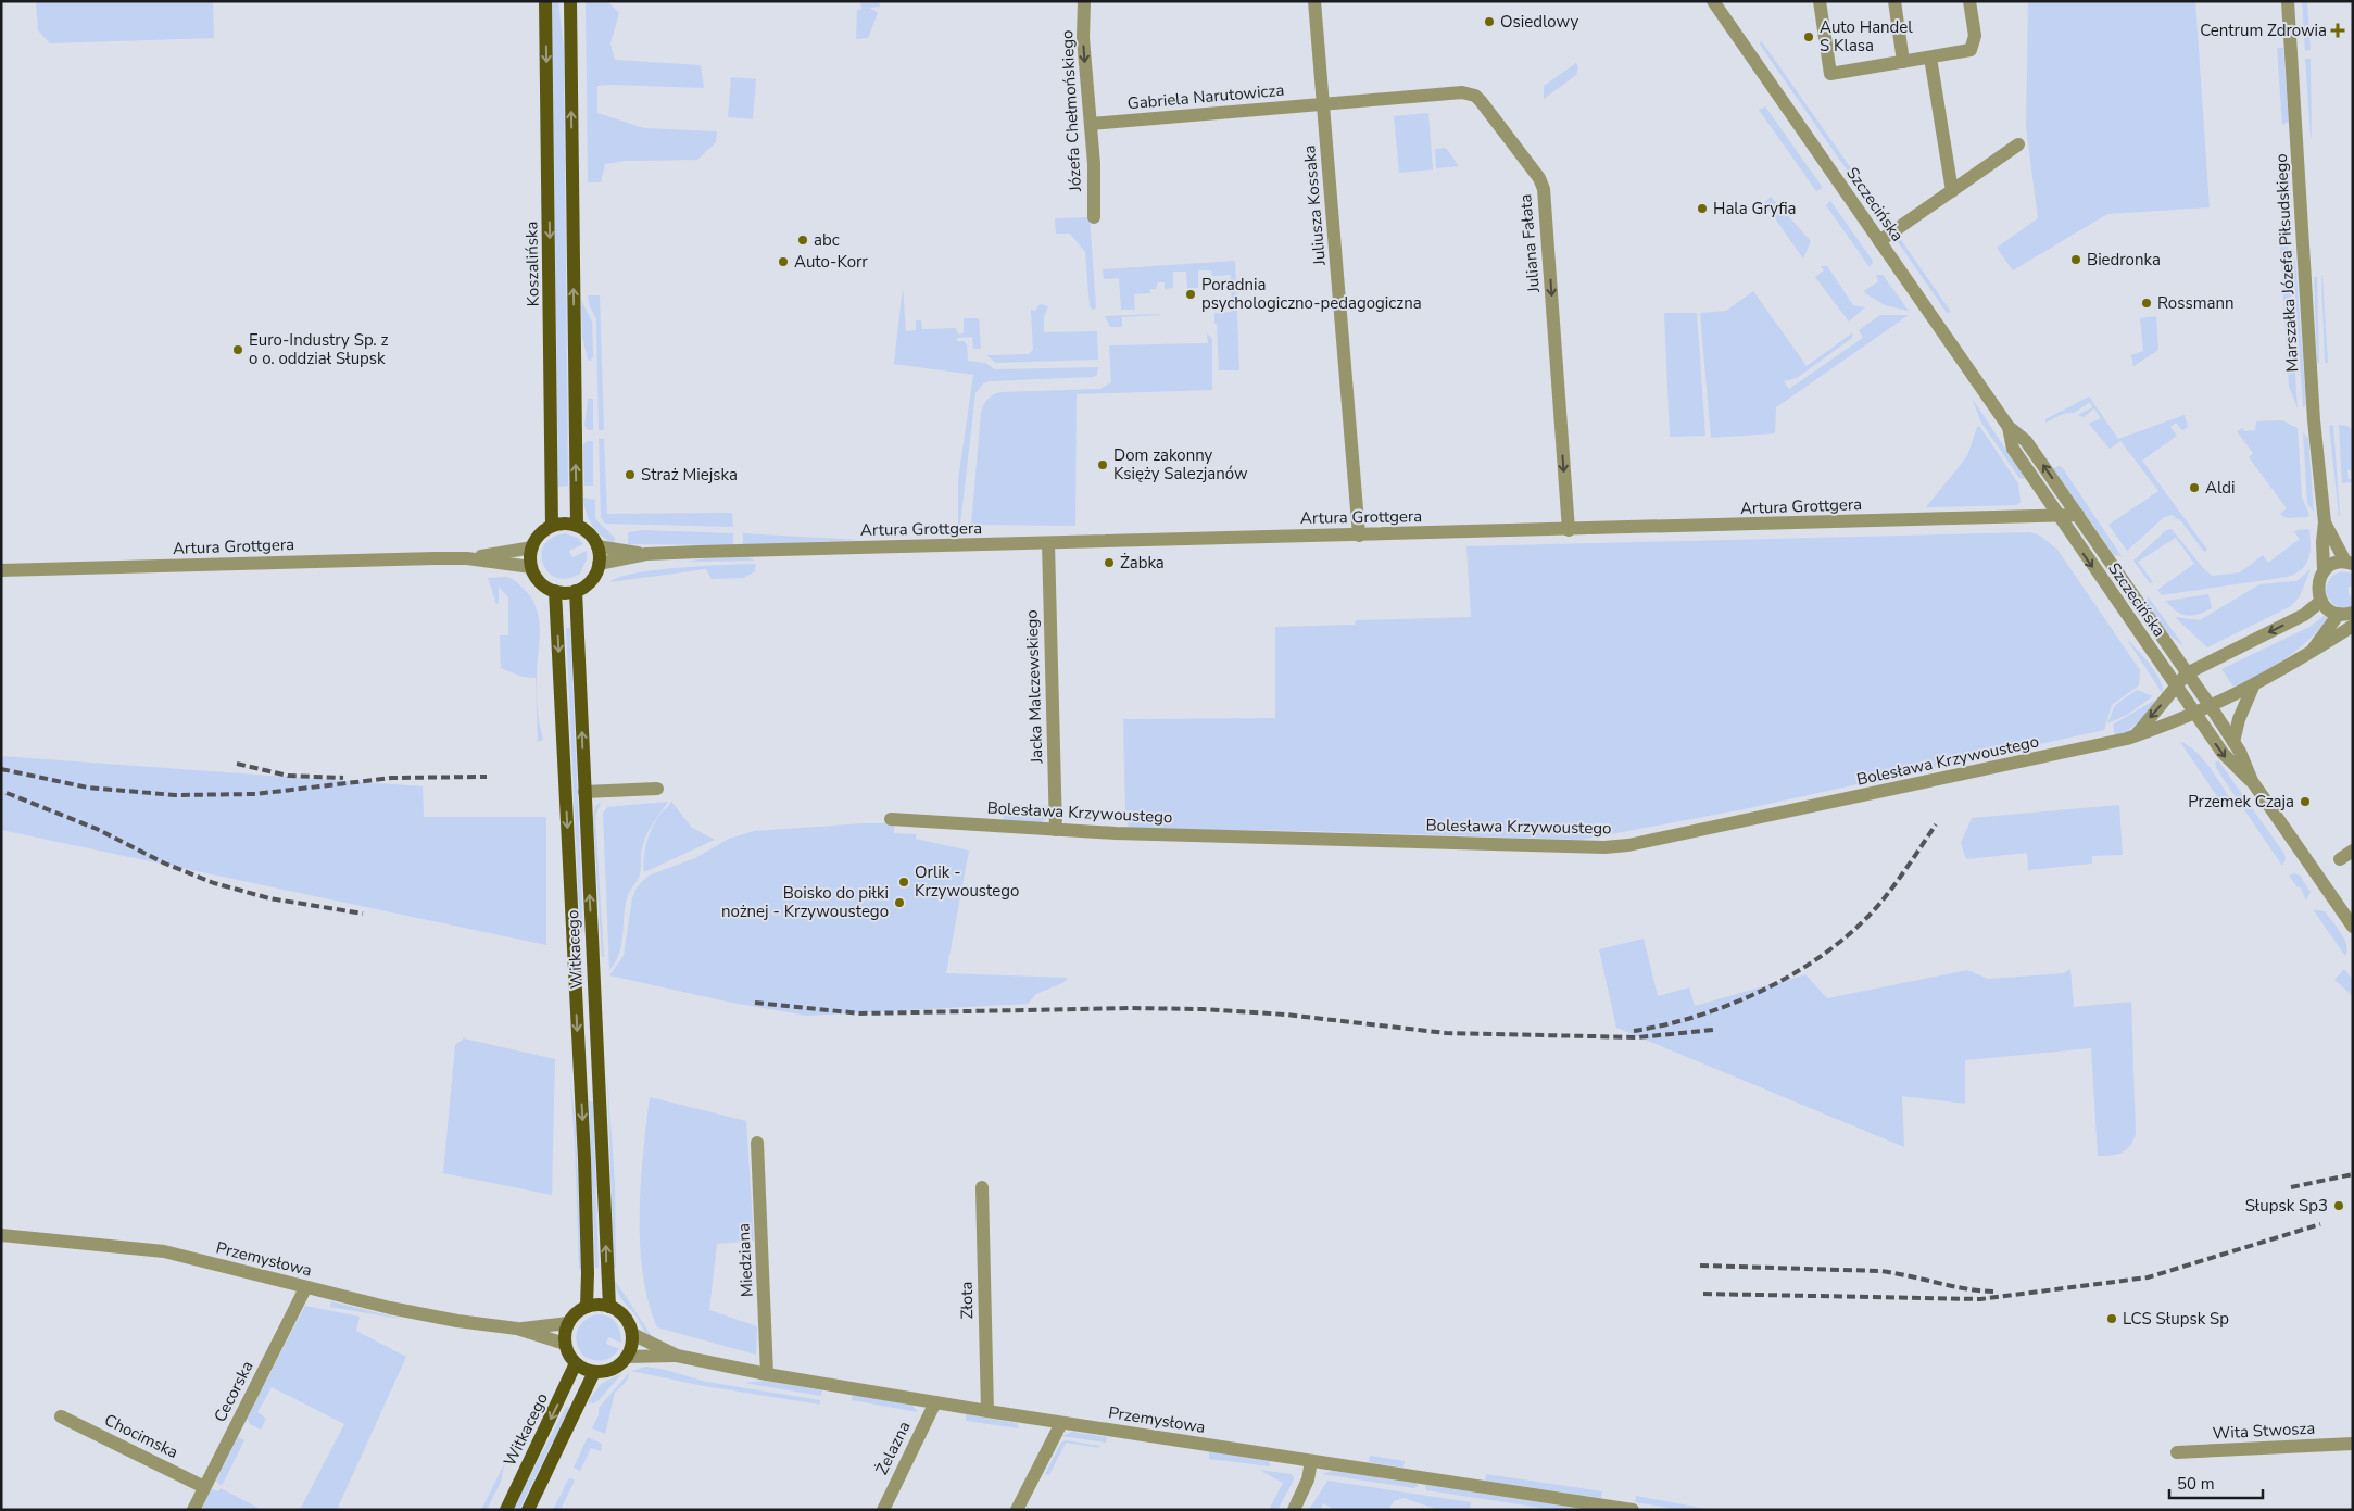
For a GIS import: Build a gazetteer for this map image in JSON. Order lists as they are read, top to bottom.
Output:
{
  "streets": {
    "main road": ["Koszalińska", "Witkacego"],
    "street": [
      "Gabriela Narutowicza",
      "Józefa Chełmońskiego",
      "Szczecińska",
      "Juliusza Kossaka",
      "Juliana Fałata",
      "Marszałka Józefa Piłsudskiego",
      "Artura Grottgera",
      "Jacka Malczewskiego",
      "Bolesława Krzywoustego",
      "Przemysłowa",
      "Miedziana",
      "Złota",
      "Cecorska",
      "Wita Stwosza",
      "Chocimska",
      "Żelazna"
    ]
  },
  "crossings": [
    ["Gabriela Narutowicza", "Józefa Chełmońskiego"],
    ["Gabriela Narutowicza", "Juliusza Kossaka"],
    ["Gabriela Narutowicza", "Juliana Fałata"],
    ["Szczecińska", "Artura Grottgera"],
    ["Szczecińska", "Bolesława Krzywoustego"],
    ["Juliusza Kossaka", "Juliana Fałata"],
    ["Juliusza Kossaka", "Artura Grottgera"],
    ["Juliana Fałata", "Artura Grottgera"],
    ["Koszalińska", "Artura Grottgera"],
    ["Koszalińska", "Witkacego"],
    ["Artura Grottgera", "Jacka Malczewskiego"],
    ["Artura Grottgera", "Witkacego"],
    ["Jacka Malczewskiego", "Bolesława Krzywoustego"],
    ["Witkacego", "Przemysłowa"],
    ["Przemysłowa", "Miedziana"],
    ["Przemysłowa", "Złota"],
    ["Przemysłowa", "Cecorska"],
    ["Przemysłowa", "Żelazna"],
    ["Cecorska", "Chocimska"]
  ],
  "one_way": ["Józefa Chełmońskiego", "Juliana Fałata"],
  "places": {
    "other": [
      "Osiedlowy",
      "Auto Handel S Klasa",
      "Hala Gryfia",
      "abc",
      "Biedronka",
      "Auto-Korr",
      "Poradnia psychologiczno-pedagogiczna",
      "Rossmann",
      "Euro-Industry Sp. z o o. oddział Słupsk",
      "Dom zakonny Księży Salezjanów",
      "Straż Miejska",
      "Aldi",
      "Żabka",
      "Przemek Czaja",
      "Orlik - Krzywoustego",
      "Boisko do piłki nożnej - Krzywoustego",
      "Słupsk Sp3",
      "LCS Słupsk Sp"
    ],
    "health": ["Centrum Zdrowia"]
  },
  "scale_bar": "50 m"
}
